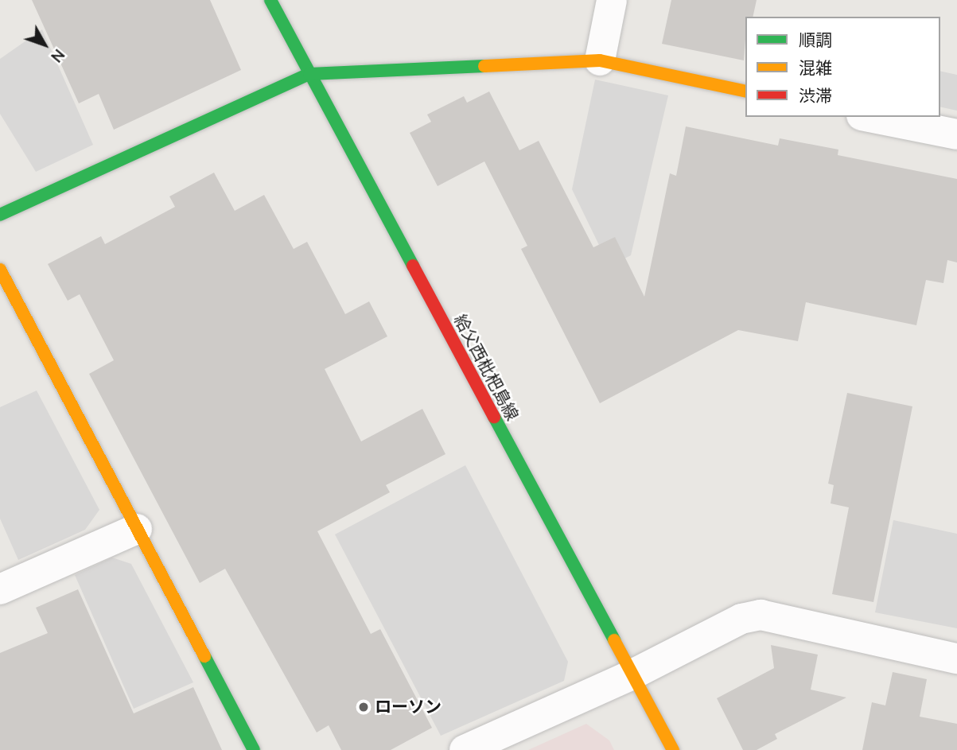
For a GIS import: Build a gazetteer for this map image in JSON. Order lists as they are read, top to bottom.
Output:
{
  "streets": {
    "street": ["給父西枇杷島線"]
  },
  "places": ["ローソン"],
  "legend": ["順調", "混雑", "渋滞"],
  "north": "bottom right"
}
